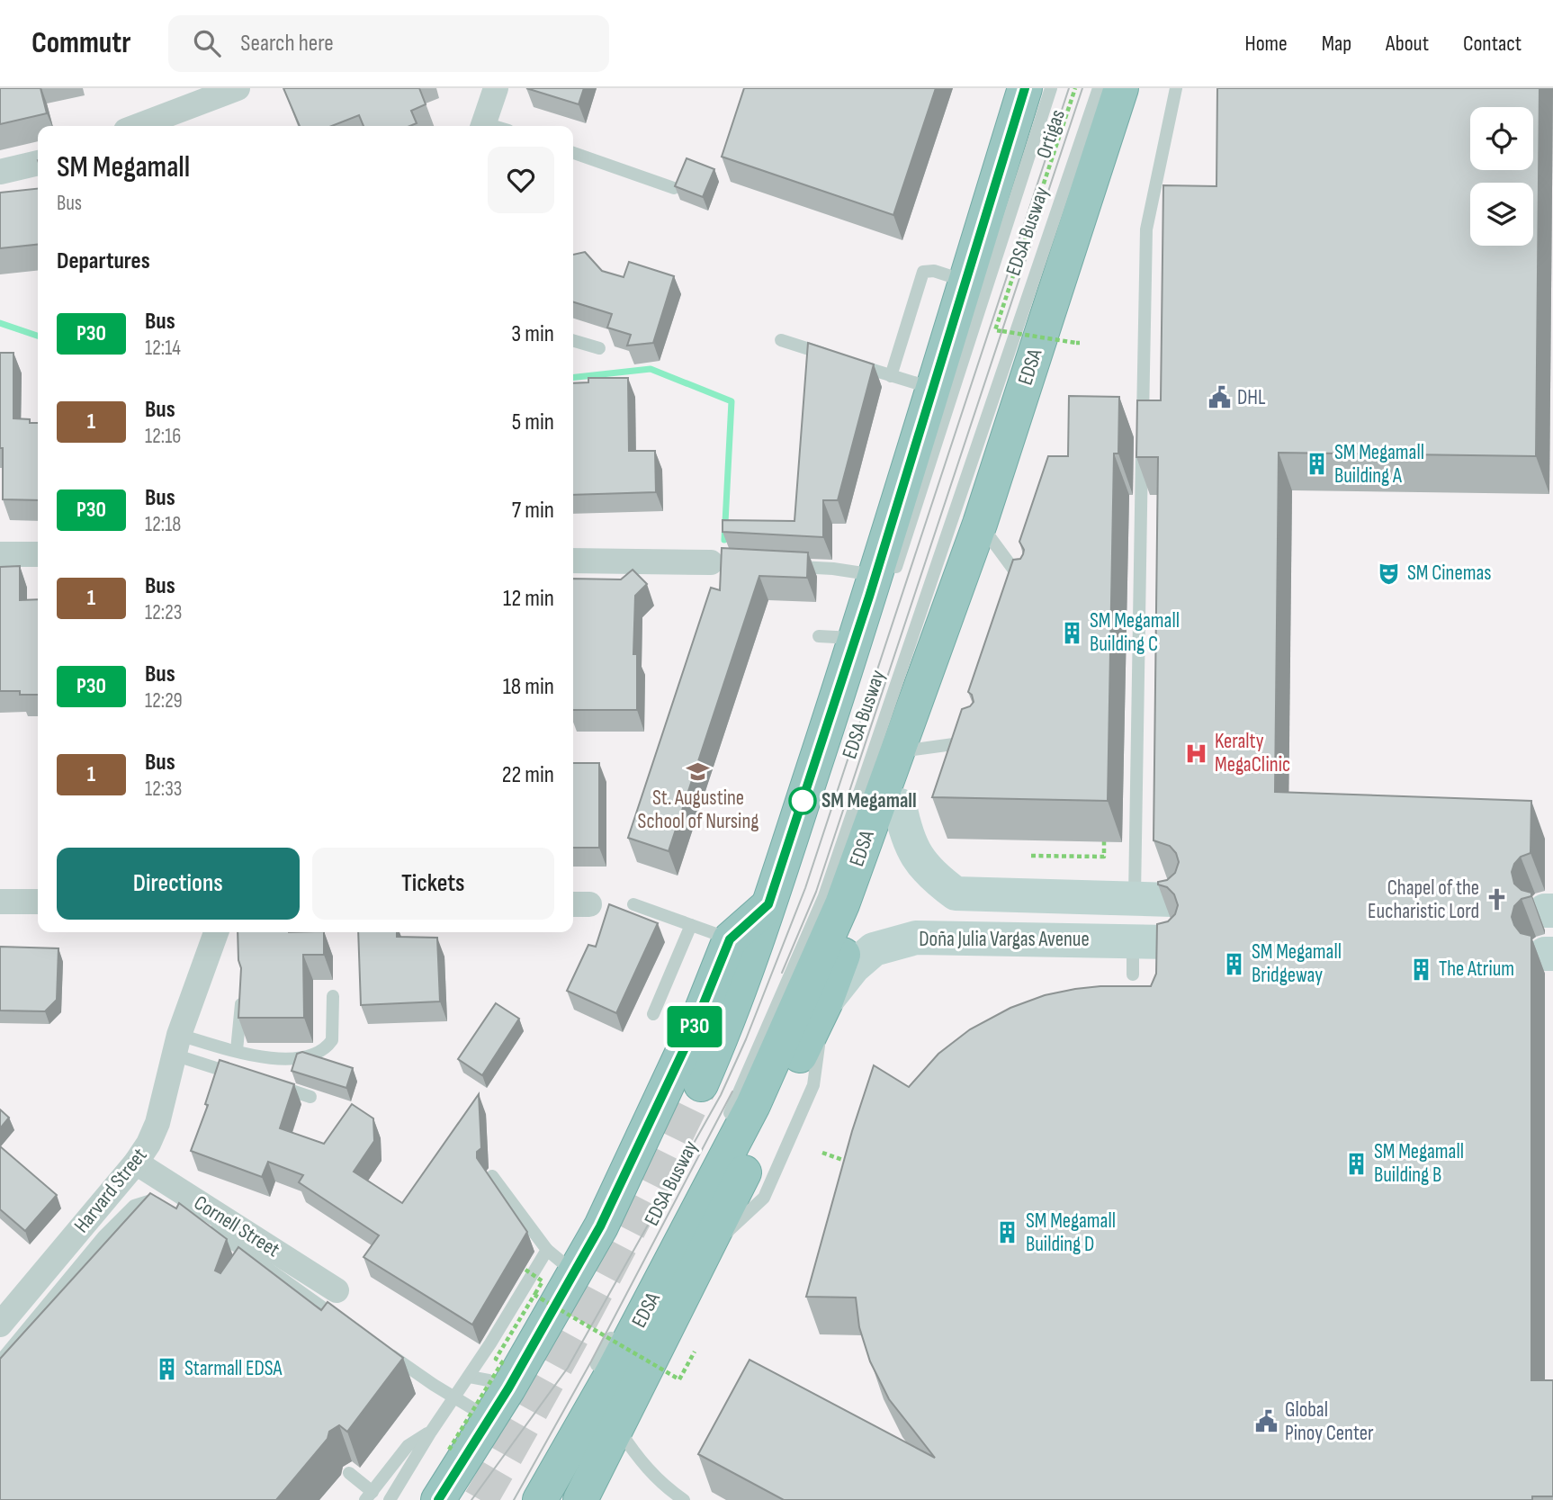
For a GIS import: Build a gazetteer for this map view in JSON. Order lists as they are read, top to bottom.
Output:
{
  "streets": {
    "highway": ["EDSA"],
    "main road": ["Doña Julia Vargas Avenue"],
    "street": ["Harvard Street", "Cornell Street"],
    "lane": ["EDSA Busway"],
    "path": ["Ortigas"]
  },
  "crossings": [
    ["Harvard Street", "Cornell Street"]
  ],
  "places": {
    "public building": ["DHL", "Global Pinoy Center"],
    "building": [
      "SM Megamall Building A",
      "SM Megamall Building C",
      "SM Megamall Bridgeway",
      "The Atrium",
      "SM Megamall Building B",
      "SM Megamall Building D",
      "Starmall EDSA"
    ],
    "theatre": ["SM Cinemas"],
    "hospital": ["Keralty MegaClinic"],
    "school or university": ["St. Augustine School of Nursing"],
    "other": ["SM Megamall"],
    "church": ["Chapel of the Eucharistic Lord"]
  },
  "lines": ["bus line P30"],
  "page": {
    "header": "Commutr",
    "search": "Search here",
    "nav": [
      "Home",
      "Map",
      "About",
      "Contact"
    ],
    "on_map": "P30",
    "heading": [
      ["SM Megamall", "Bus"],
      "Departures"
    ],
    "list": [
      {
        "mark": "P30",
        "name": "Bus",
        "note": "12:14",
        "value": "3 min"
      },
      {
        "mark": "1",
        "name": "Bus",
        "note": "12:16",
        "value": "5 min"
      },
      {
        "mark": "P30",
        "name": "Bus",
        "note": "12:18",
        "value": "7 min"
      },
      {
        "mark": "1",
        "name": "Bus",
        "note": "12:23",
        "value": "12 min"
      },
      {
        "mark": "P30",
        "name": "Bus",
        "note": "12:29",
        "value": "18 min"
      },
      {
        "mark": "1",
        "name": "Bus",
        "note": "12:33",
        "value": "22 min"
      }
    ],
    "buttons": ["Directions", "Tickets"]
  }
}
